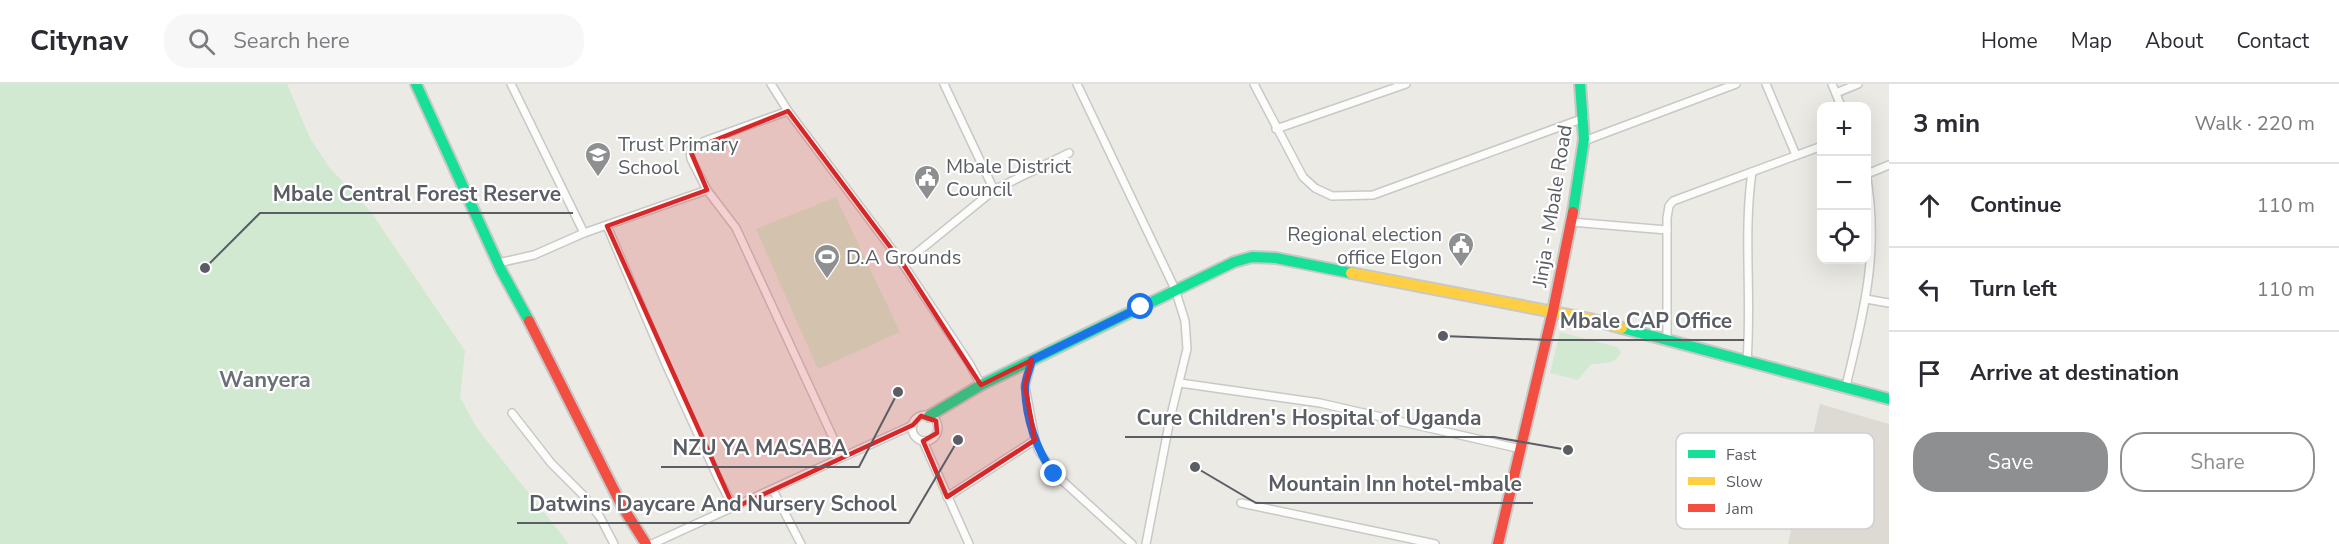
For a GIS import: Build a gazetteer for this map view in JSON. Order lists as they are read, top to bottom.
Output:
{
  "streets": {
    "street": ["Jinja - Mbale Road"]
  },
  "districts": ["Wanyera"],
  "places": {
    "school or university": ["Trust Primary School"],
    "public building": ["Mbale District Council", "Regional election office Elgon"],
    "other": [
      "Mbale Central Forest Reserve",
      "Mbale CAP Office",
      "NZU YA MASABA",
      "Datwins Daycare And Nursery School",
      "Cure Children's Hospital of Uganda",
      "Mountain Inn hotel-mbale"
    ],
    "sports": ["D.A Grounds"]
  },
  "legend": ["Fast", "Slow", "Jam"],
  "page": {
    "header": "Citynav",
    "search": "Search here",
    "nav": [
      "Home",
      "Map",
      "About",
      "Contact"
    ],
    "heading": ["3 min", "Walk · 220 m"],
    "map_buttons": ["+", "−"],
    "list": [
      ["Continue", "110 m"],
      ["Turn left", "110 m"],
      "Arrive at destination"
    ],
    "buttons": ["Save", "Share"]
  }
}
